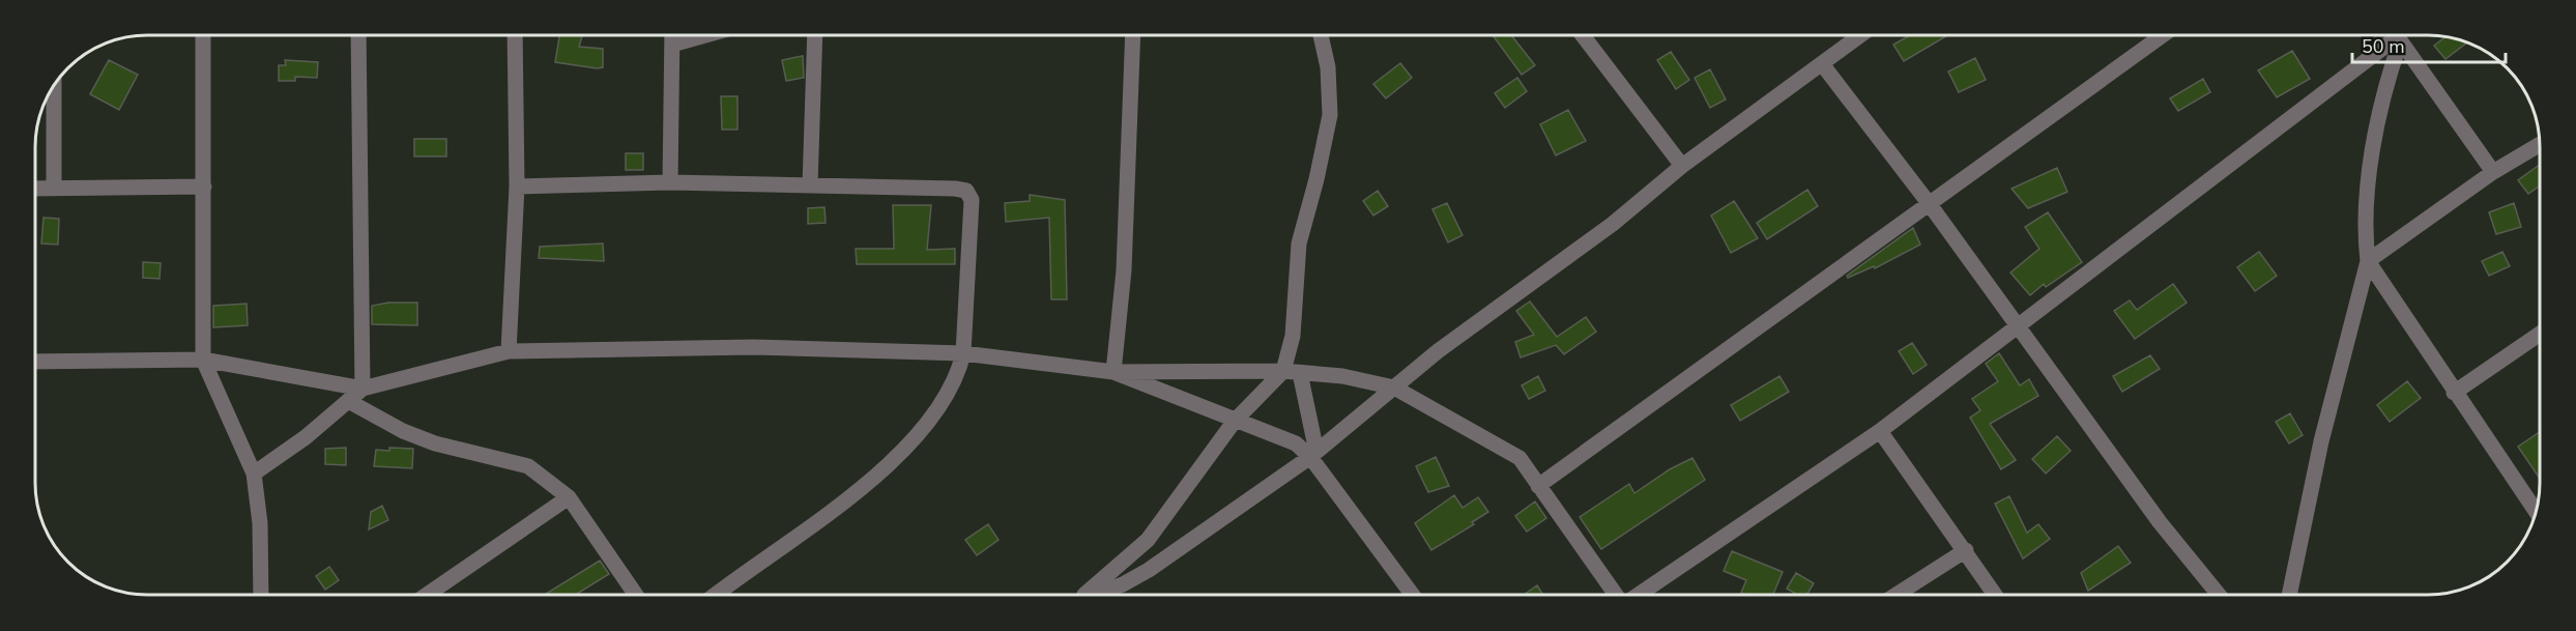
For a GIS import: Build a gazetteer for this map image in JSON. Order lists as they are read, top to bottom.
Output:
{
  "scale_bar": "50 m"
}
